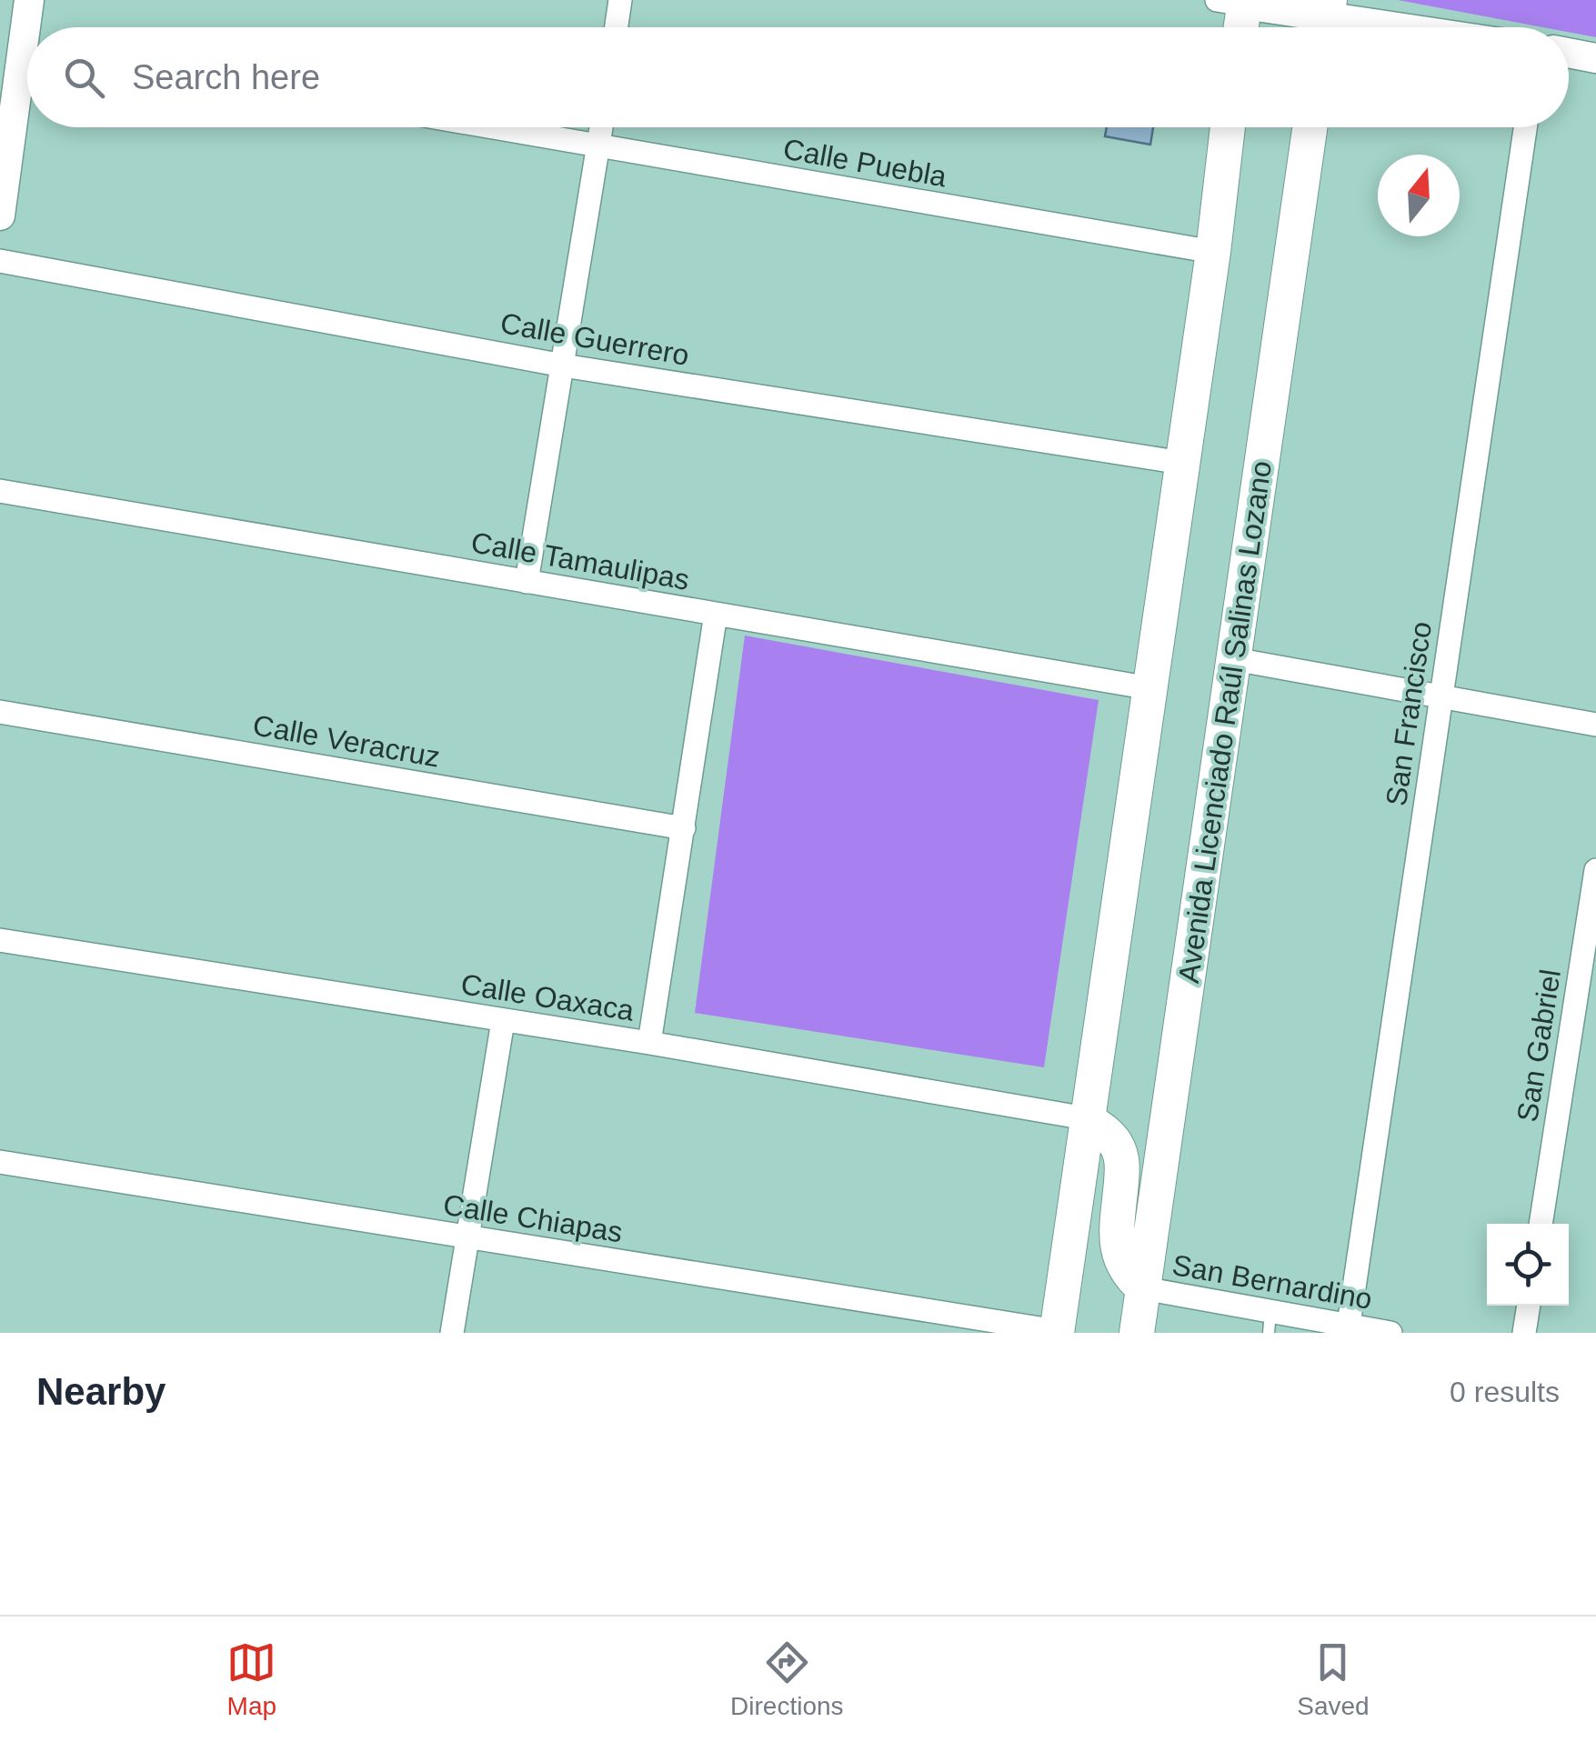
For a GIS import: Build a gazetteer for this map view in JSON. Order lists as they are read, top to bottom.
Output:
{
  "streets": {
    "main road": ["Avenida Licenciado Raúl Salinas Lozano"],
    "street": [
      "Calle Puebla",
      "Calle Guerrero",
      "Calle Tamaulipas",
      "San Francisco",
      "Calle Veracruz",
      "Calle Oaxaca",
      "San Gabriel",
      "Calle Chiapas",
      "San Bernardino"
    ]
  },
  "crossings": [
    ["San Francisco", "San Bernardino"],
    ["Avenida Licenciado Raúl Salinas Lozano", "San Bernardino"]
  ],
  "north": "top",
  "page": {
    "search": "Search here",
    "heading": ["Nearby", "0 results"],
    "nav": ["Map", "Directions", "Saved"]
  }
}
